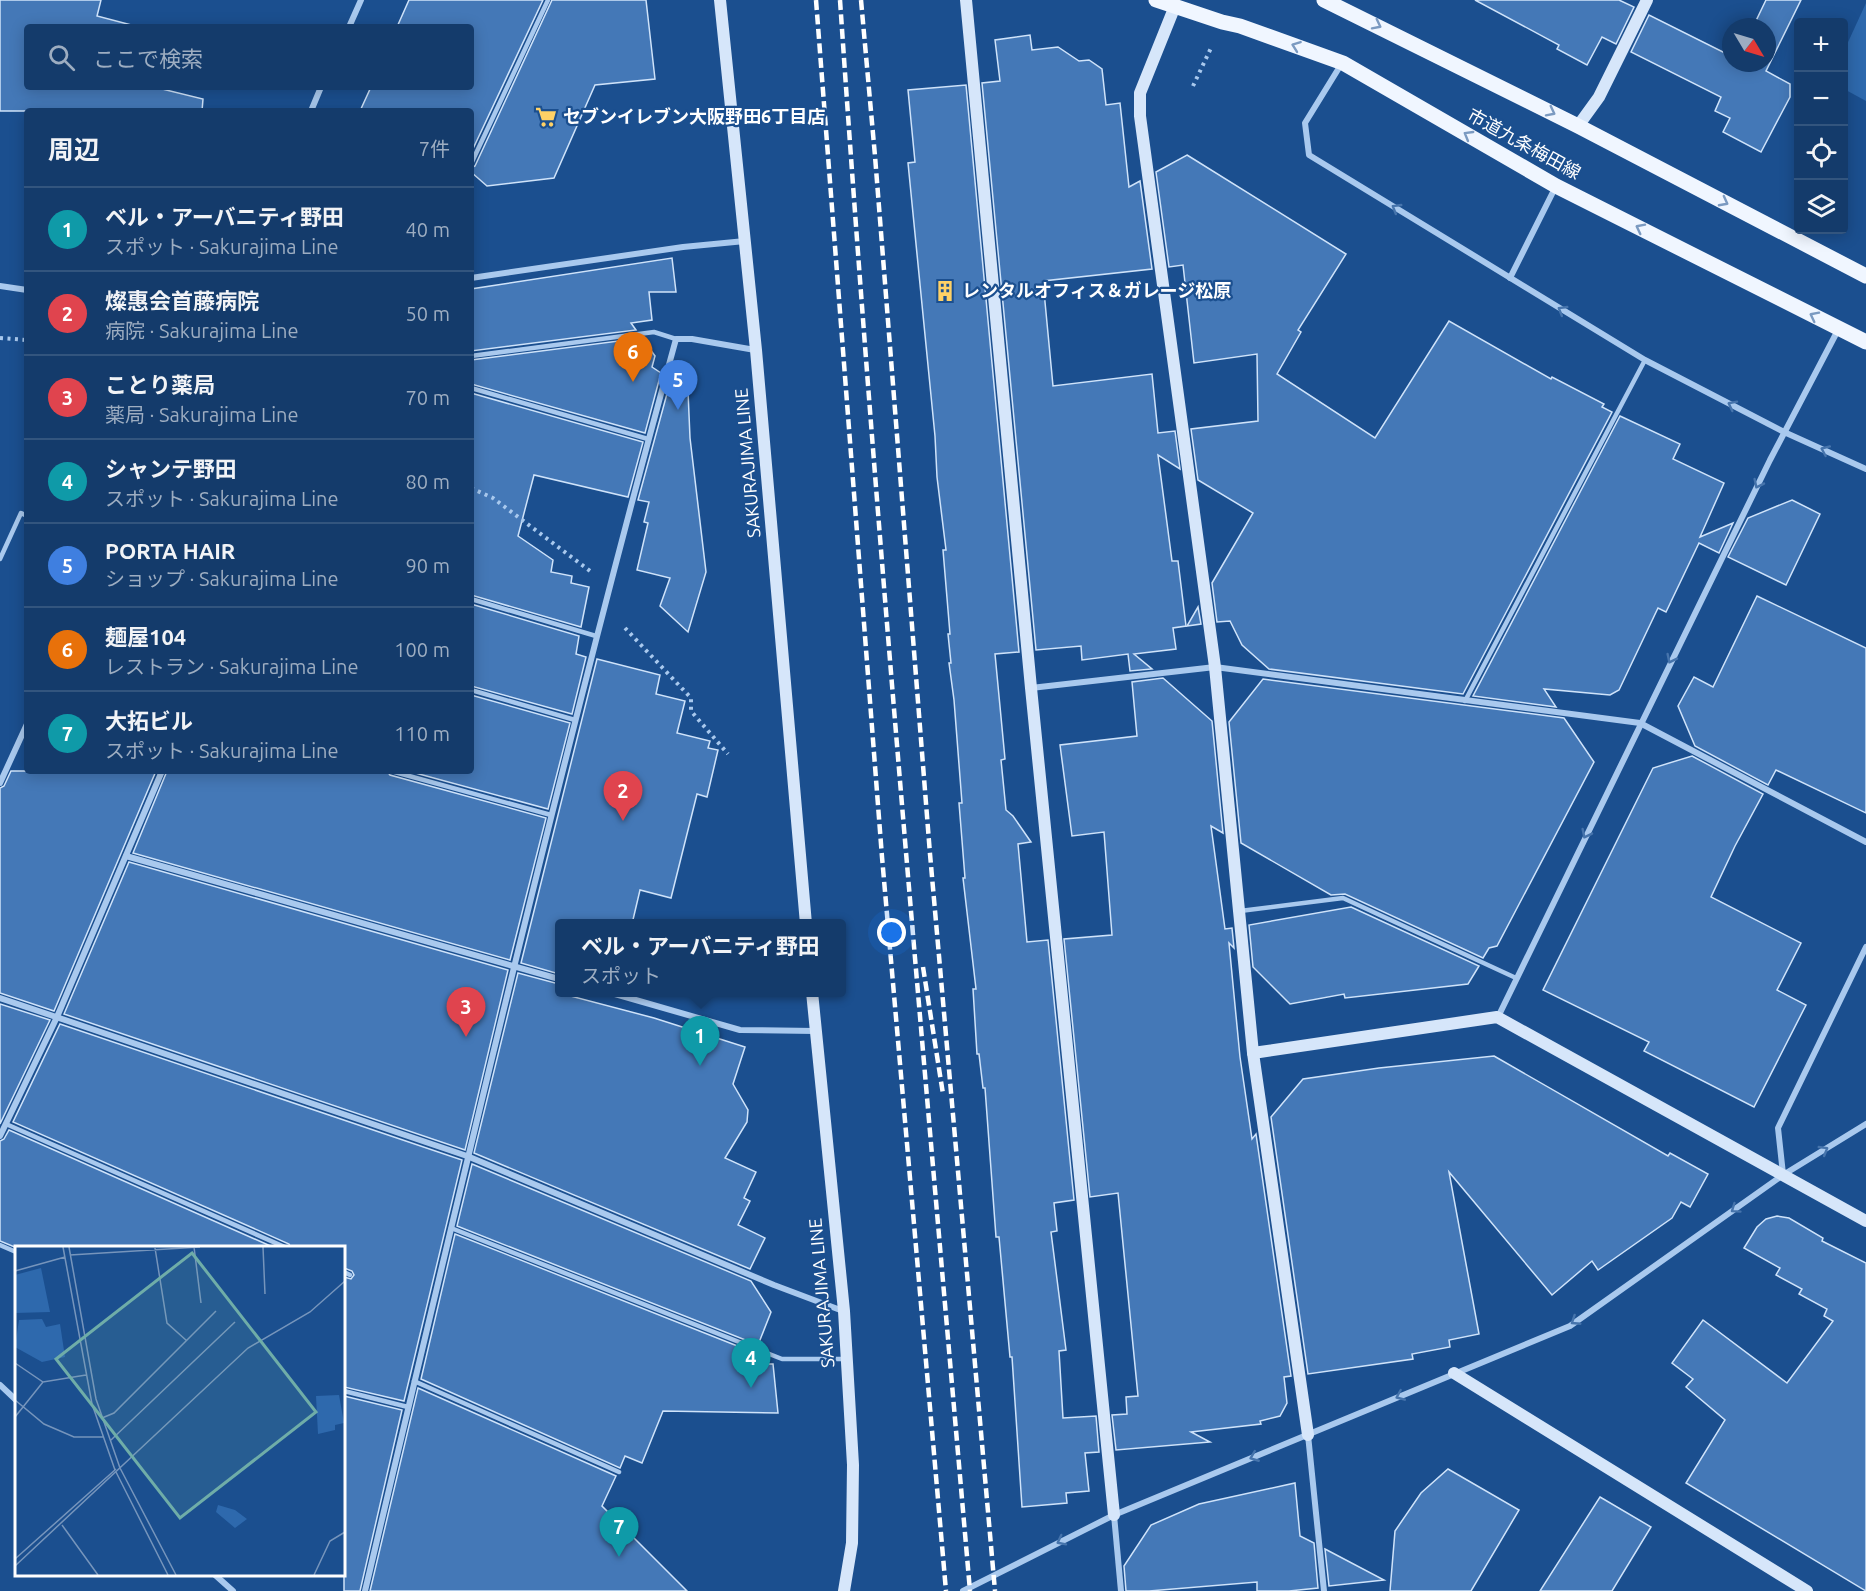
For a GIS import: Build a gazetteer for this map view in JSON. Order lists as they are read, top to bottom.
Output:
{
  "streets": {
    "main road": ["市道九条梅田線"],
    "street": ["SAKURAJIMA LINE"]
  },
  "places": {
    "supermarket": ["セブンイレブン大阪野田6丁目店"],
    "building": ["レンタルオフィス＆ガレージ松原"]
  },
  "north": "bottom right",
  "page": {
    "map_buttons": ["+", "−"],
    "search": "ここで検索",
    "heading": ["周辺", "7件"],
    "list": [
      {
        "mark": "1",
        "name": "ベル・アーバニティ野田",
        "note": "スポット · Sakurajima Line",
        "value": "40 m"
      },
      {
        "mark": "2",
        "name": "燦惠会首藤病院",
        "note": "病院 · Sakurajima Line",
        "value": "50 m"
      },
      {
        "mark": "3",
        "name": "ことり薬局",
        "note": "薬局 · Sakurajima Line",
        "value": "70 m"
      },
      {
        "mark": "4",
        "name": "シャンテ野田",
        "note": "スポット · Sakurajima Line",
        "value": "80 m"
      },
      {
        "mark": "5",
        "name": "PORTA HAIR",
        "note": "ショップ · Sakurajima Line",
        "value": "90 m"
      },
      {
        "mark": "6",
        "name": "麺屋104",
        "note": "レストラン · Sakurajima Line",
        "value": "100 m"
      },
      {
        "mark": "7",
        "name": "大拓ビル",
        "note": "スポット · Sakurajima Line",
        "value": "110 m"
      }
    ],
    "pins": [
      "6",
      "5",
      "2",
      "3",
      "1",
      "4",
      "7"
    ],
    "popup": ["ベル・アーバニティ野田", "スポット"]
  }
}
